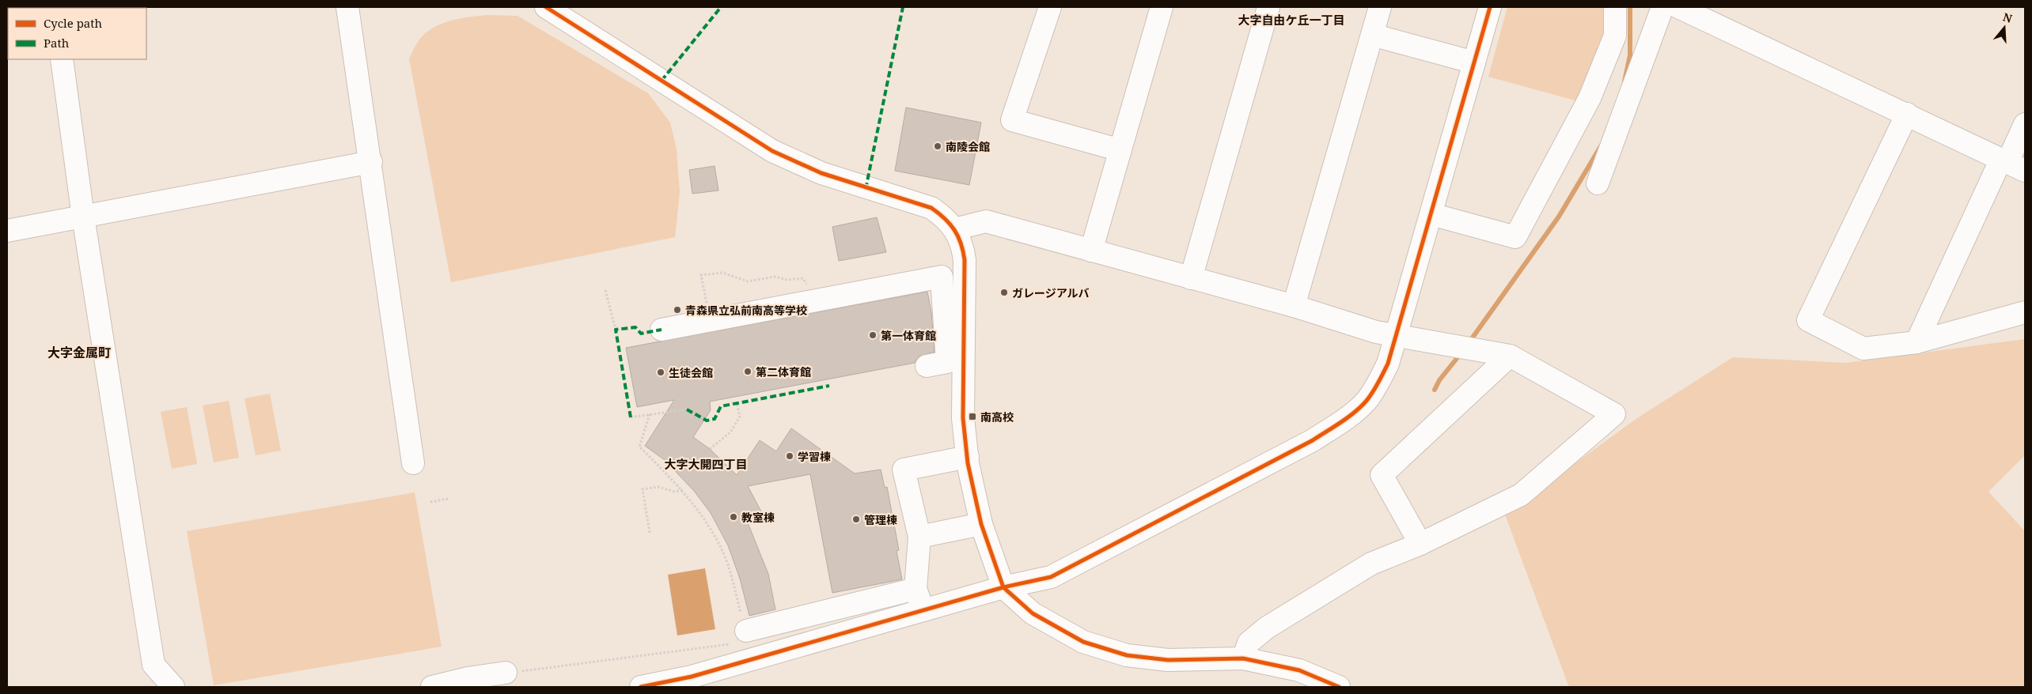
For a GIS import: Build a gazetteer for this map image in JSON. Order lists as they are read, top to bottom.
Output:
{
  "districts": ["大字自由ケ丘一丁目", "大字金属町", "大字大開四丁目"],
  "places": {
    "other": [
      "南陵会館",
      "ガレージアルバ",
      "青森県立弘前南高等学校",
      "第一体育館",
      "第二体育館",
      "生徒会館",
      "学習棟",
      "教室棟",
      "管理棟"
    ],
    "transit": ["南高校"]
  },
  "legend": ["Cycle path", "Path"],
  "north": "top"
}
